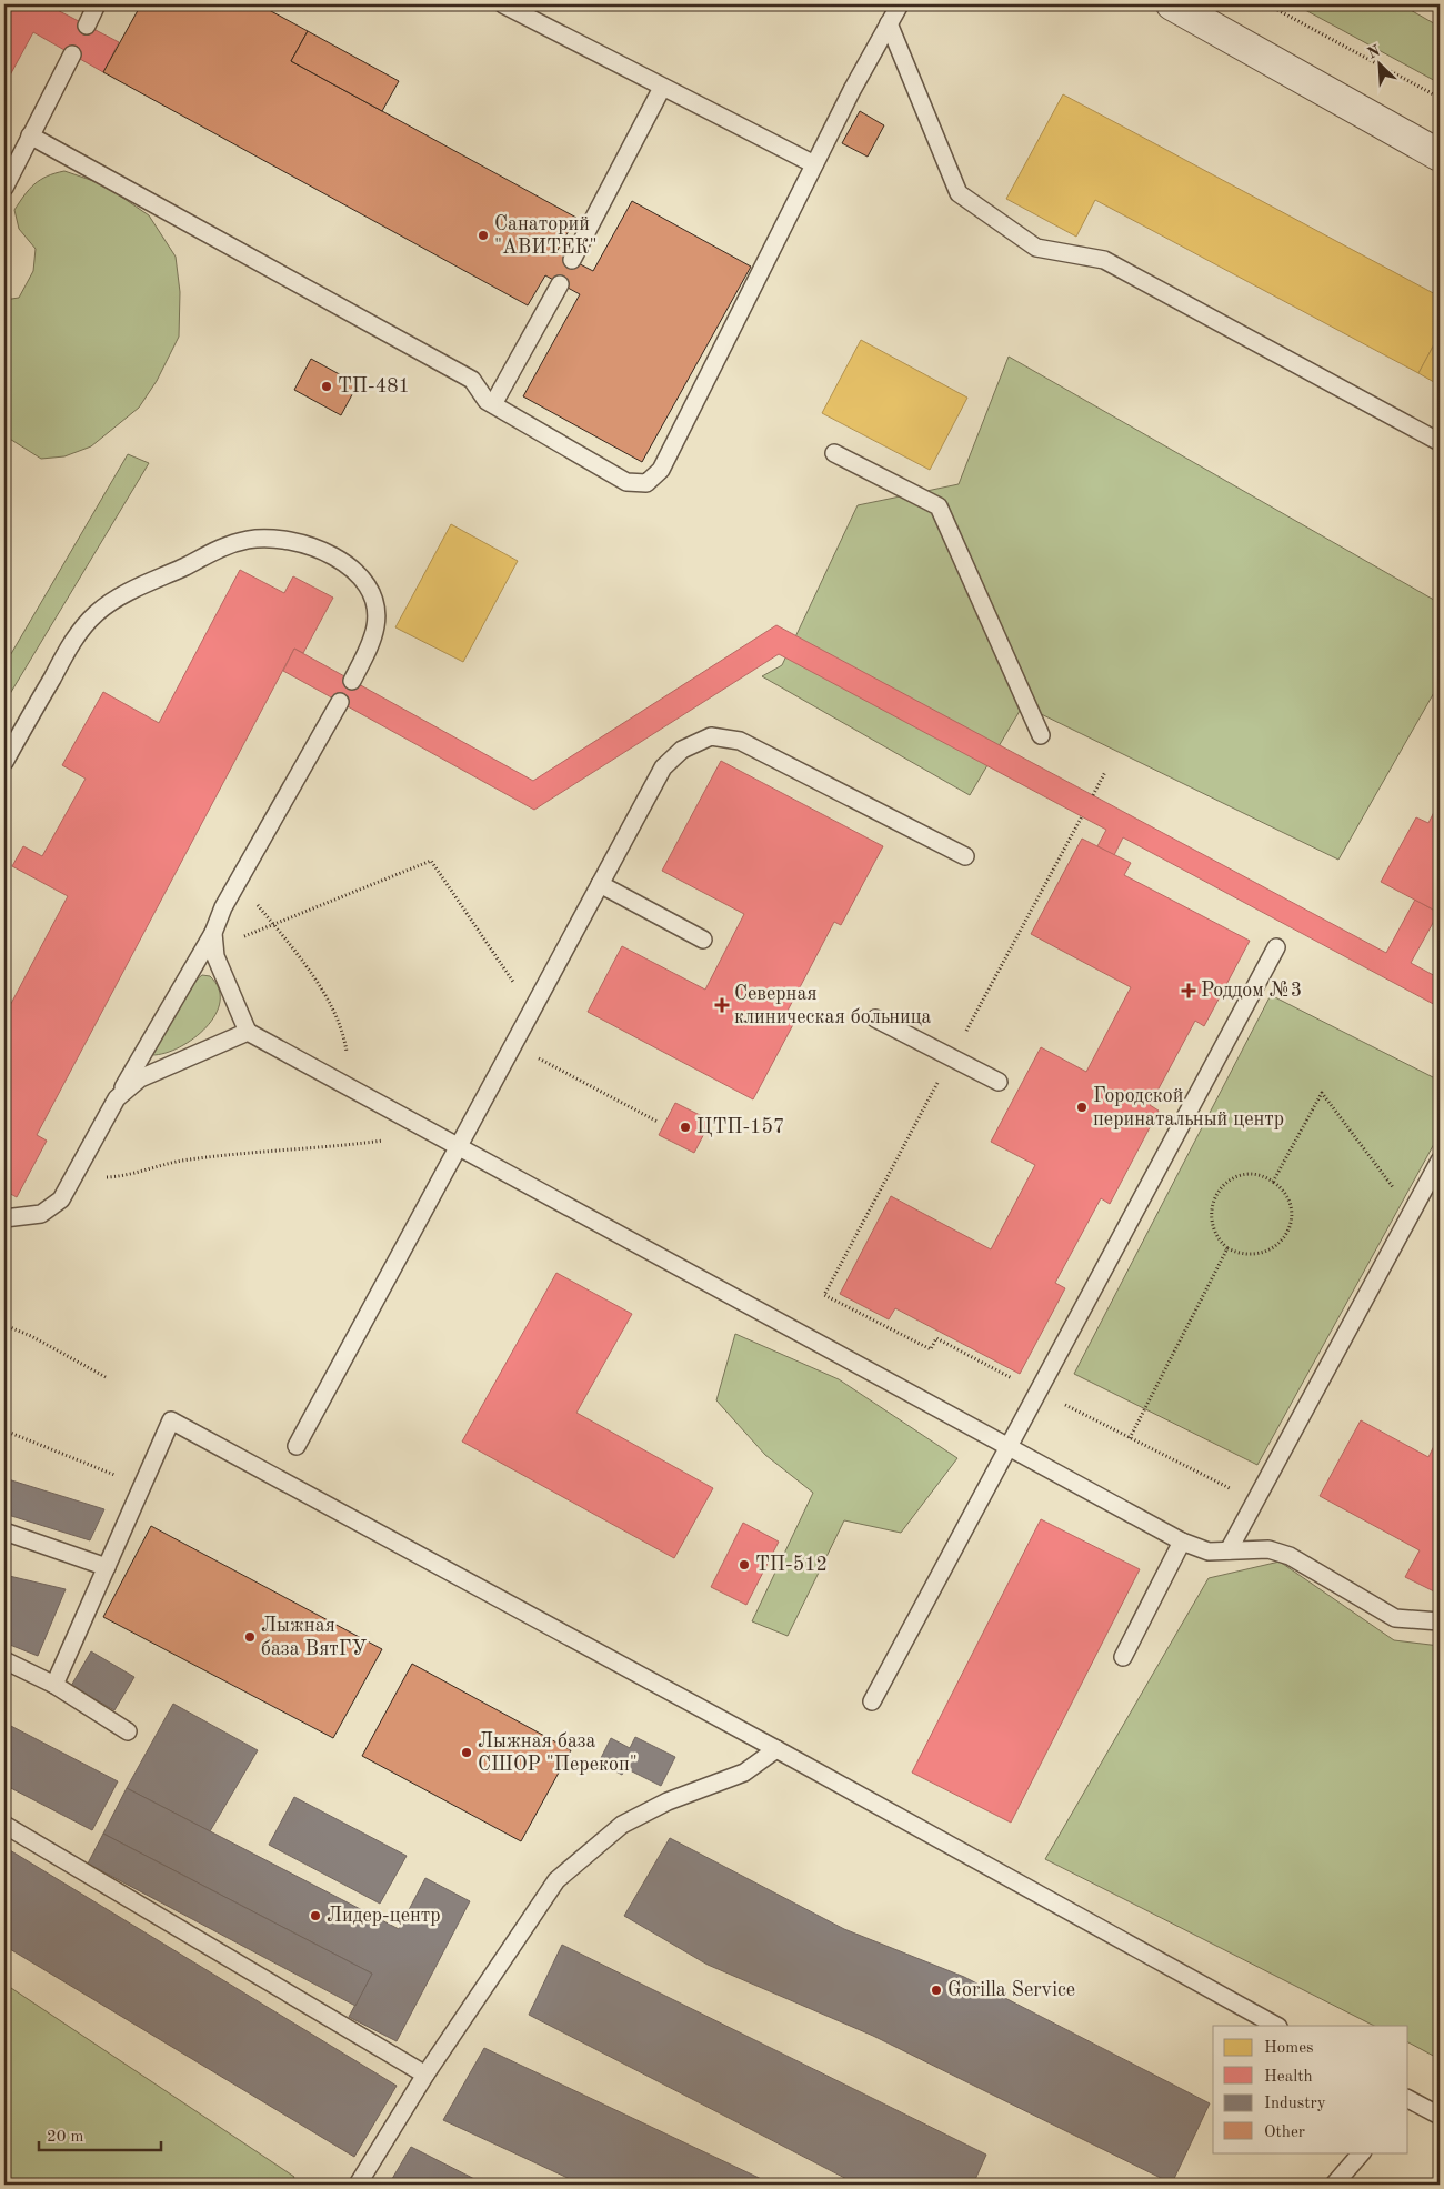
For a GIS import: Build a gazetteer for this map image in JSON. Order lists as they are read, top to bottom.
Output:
{
  "places": {
    "other": [
      "Санаторий \"АВИТЕК\"",
      "ТП-481",
      "Городской перинатальный центр",
      "ЦТП-157",
      "ТП-512",
      "Лыжная база ВятГУ",
      "Лыжная база СШОР \"Перекоп\"",
      "Лидер-центр",
      "Gorilla Service"
    ],
    "health": ["Роддом №3", "Северная клиническая больница"]
  },
  "legend": [
    "Homes",
    "Health",
    "Industry",
    "Other"
  ],
  "scale_bar": "20 m",
  "north": "top left"
}
